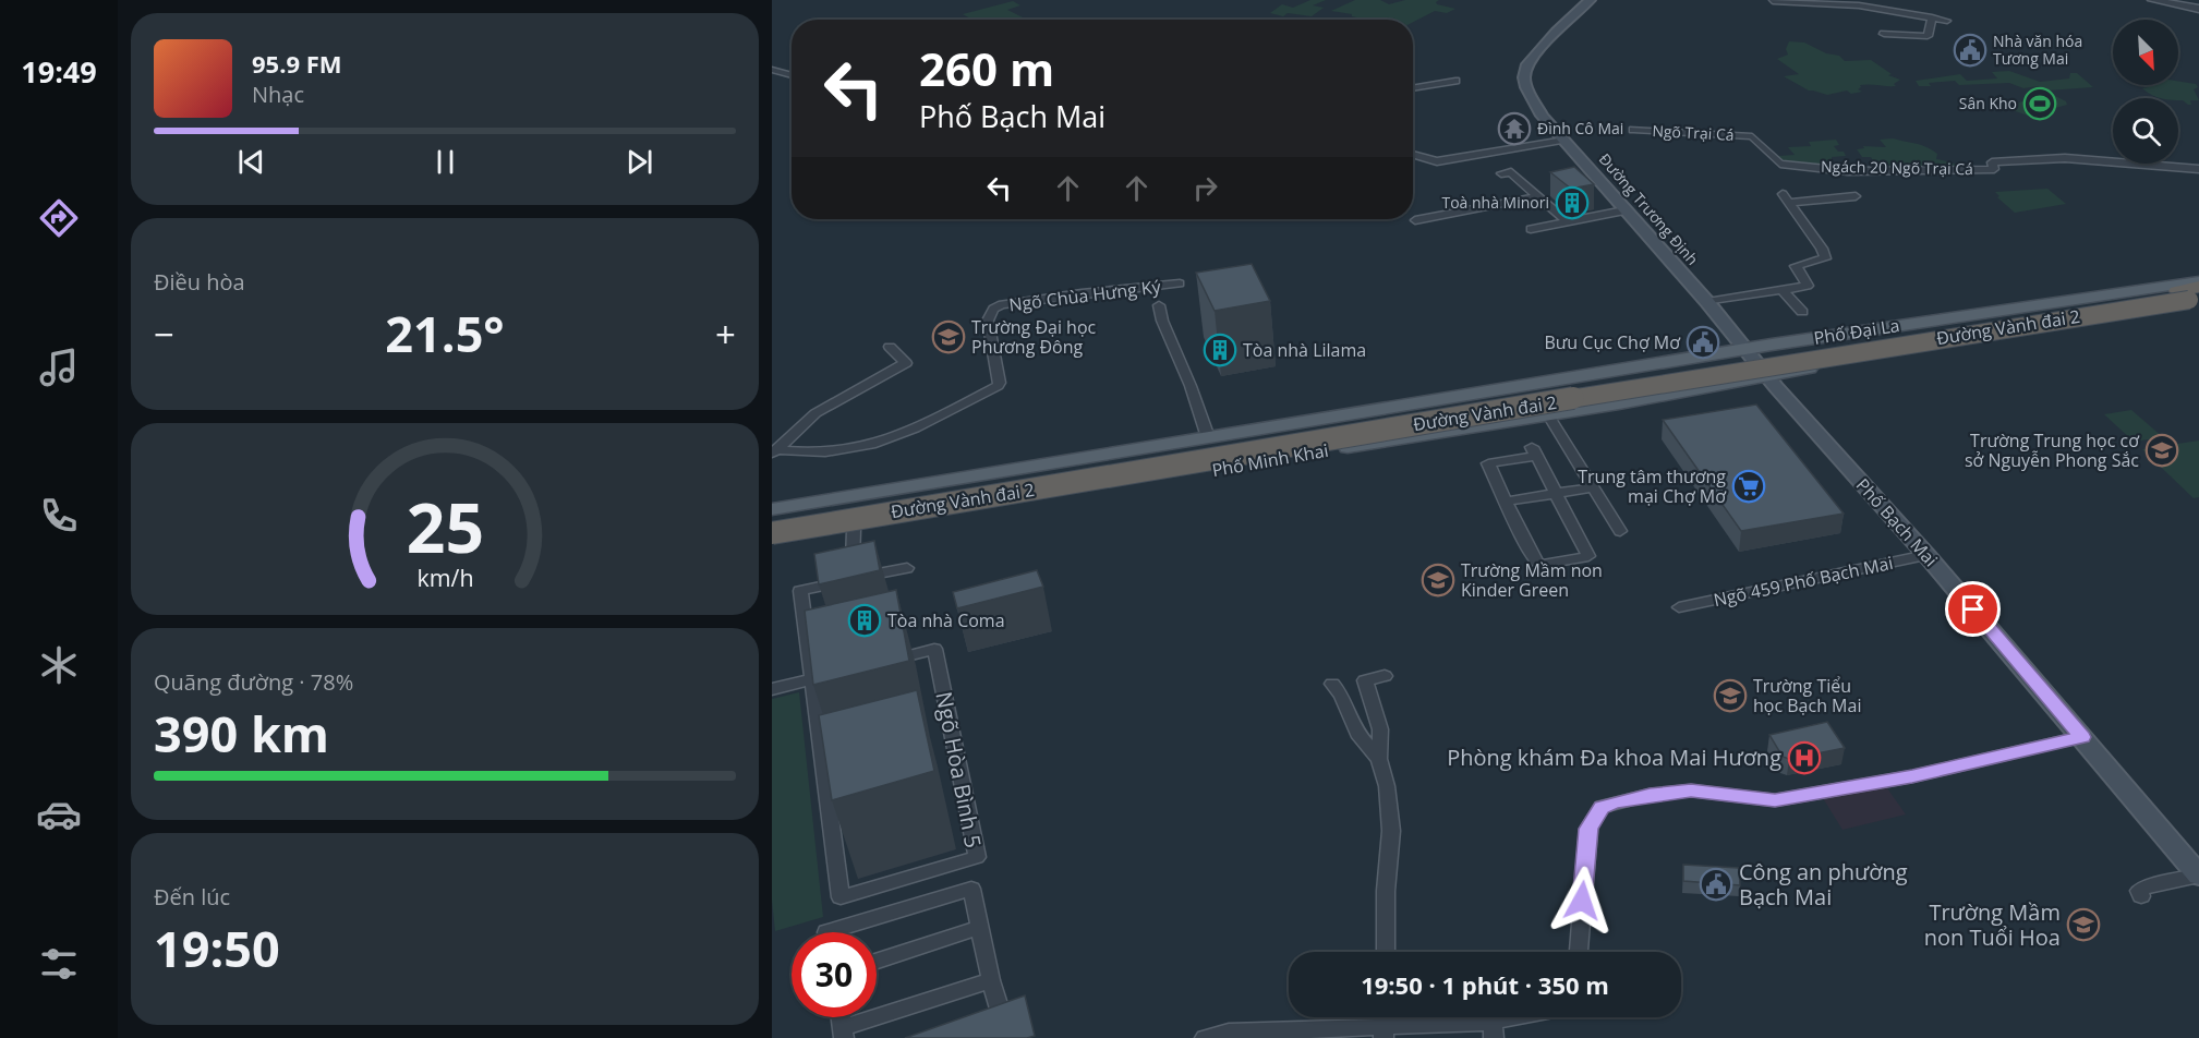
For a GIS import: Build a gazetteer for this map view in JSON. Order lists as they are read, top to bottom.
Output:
{
  "streets": {
    "highway": ["Đường Vành đai 2"],
    "main road": [
      "Đường Trương Định",
      "Phố Đại La",
      "Phố Minh Khai",
      "Phố Bạch Mai"
    ],
    "street": [
      "Ngõ Trại Cá",
      "Ngách 20 Ngõ Trại Cá",
      "Ngõ Chùa Hưng Ký",
      "Ngõ 459 Phố Bạch Mai",
      "Ngõ Hòa Bình 5"
    ]
  },
  "crossings": [
    ["Ngõ Trại Cá", "Ngách 20 Ngõ Trại Cá"],
    ["Đường Trương Định", "Phố Đại La"],
    ["Đường Trương Định", "Phố Minh Khai"],
    ["Đường Trương Định", "Phố Bạch Mai"],
    ["Đường Vành đai 2", "Phố Đại La"],
    ["Phố Đại La", "Phố Minh Khai"],
    ["Phố Đại La", "Phố Bạch Mai"],
    ["Phố Minh Khai", "Phố Bạch Mai"],
    ["Phố Bạch Mai", "Ngõ 459 Phố Bạch Mai"]
  ],
  "places": {
    "public building": ["Nhà văn hóa Tương Mai", "Bưu Cục Chợ Mơ", "Công an phường Bạch Mai"],
    "sports": ["Sân Kho"],
    "temple": ["Đình Cô Mai"],
    "building": ["Toà nhà Minori", "Tòa nhà Lilama", "Tòa nhà Coma"],
    "school or university": [
      "Trường Đại học Phương Đông",
      "Trường Trung học cơ sở Nguyễn Phong Sắc",
      "Trường Mầm non Kinder Green",
      "Trường Tiểu học Bạch Mai",
      "Trường Mầm non Tuổi Hoa"
    ],
    "supermarket": ["Trung tâm thương mại Chợ Mơ"],
    "hospital": ["Phòng khám Đa khoa Mai Hương"]
  },
  "north": "bottom right",
  "page": {
    "tabs": "19:49",
    "turn": ["260 m", "Phố Bạch Mai"],
    "song": ["95.9 FM", "Nhạc"],
    "tile": [
      "Điều hòa",
      ["Quãng đường · 78%", "390 km"],
      ["Đến lúc", "19:50"]
    ],
    "heat": ["−", "21.5°", "+"],
    "limit": "30",
    "trip": "19:50 · 1 phút · 350 m",
    "gauge": ["25", "km/h"]
  }
}
